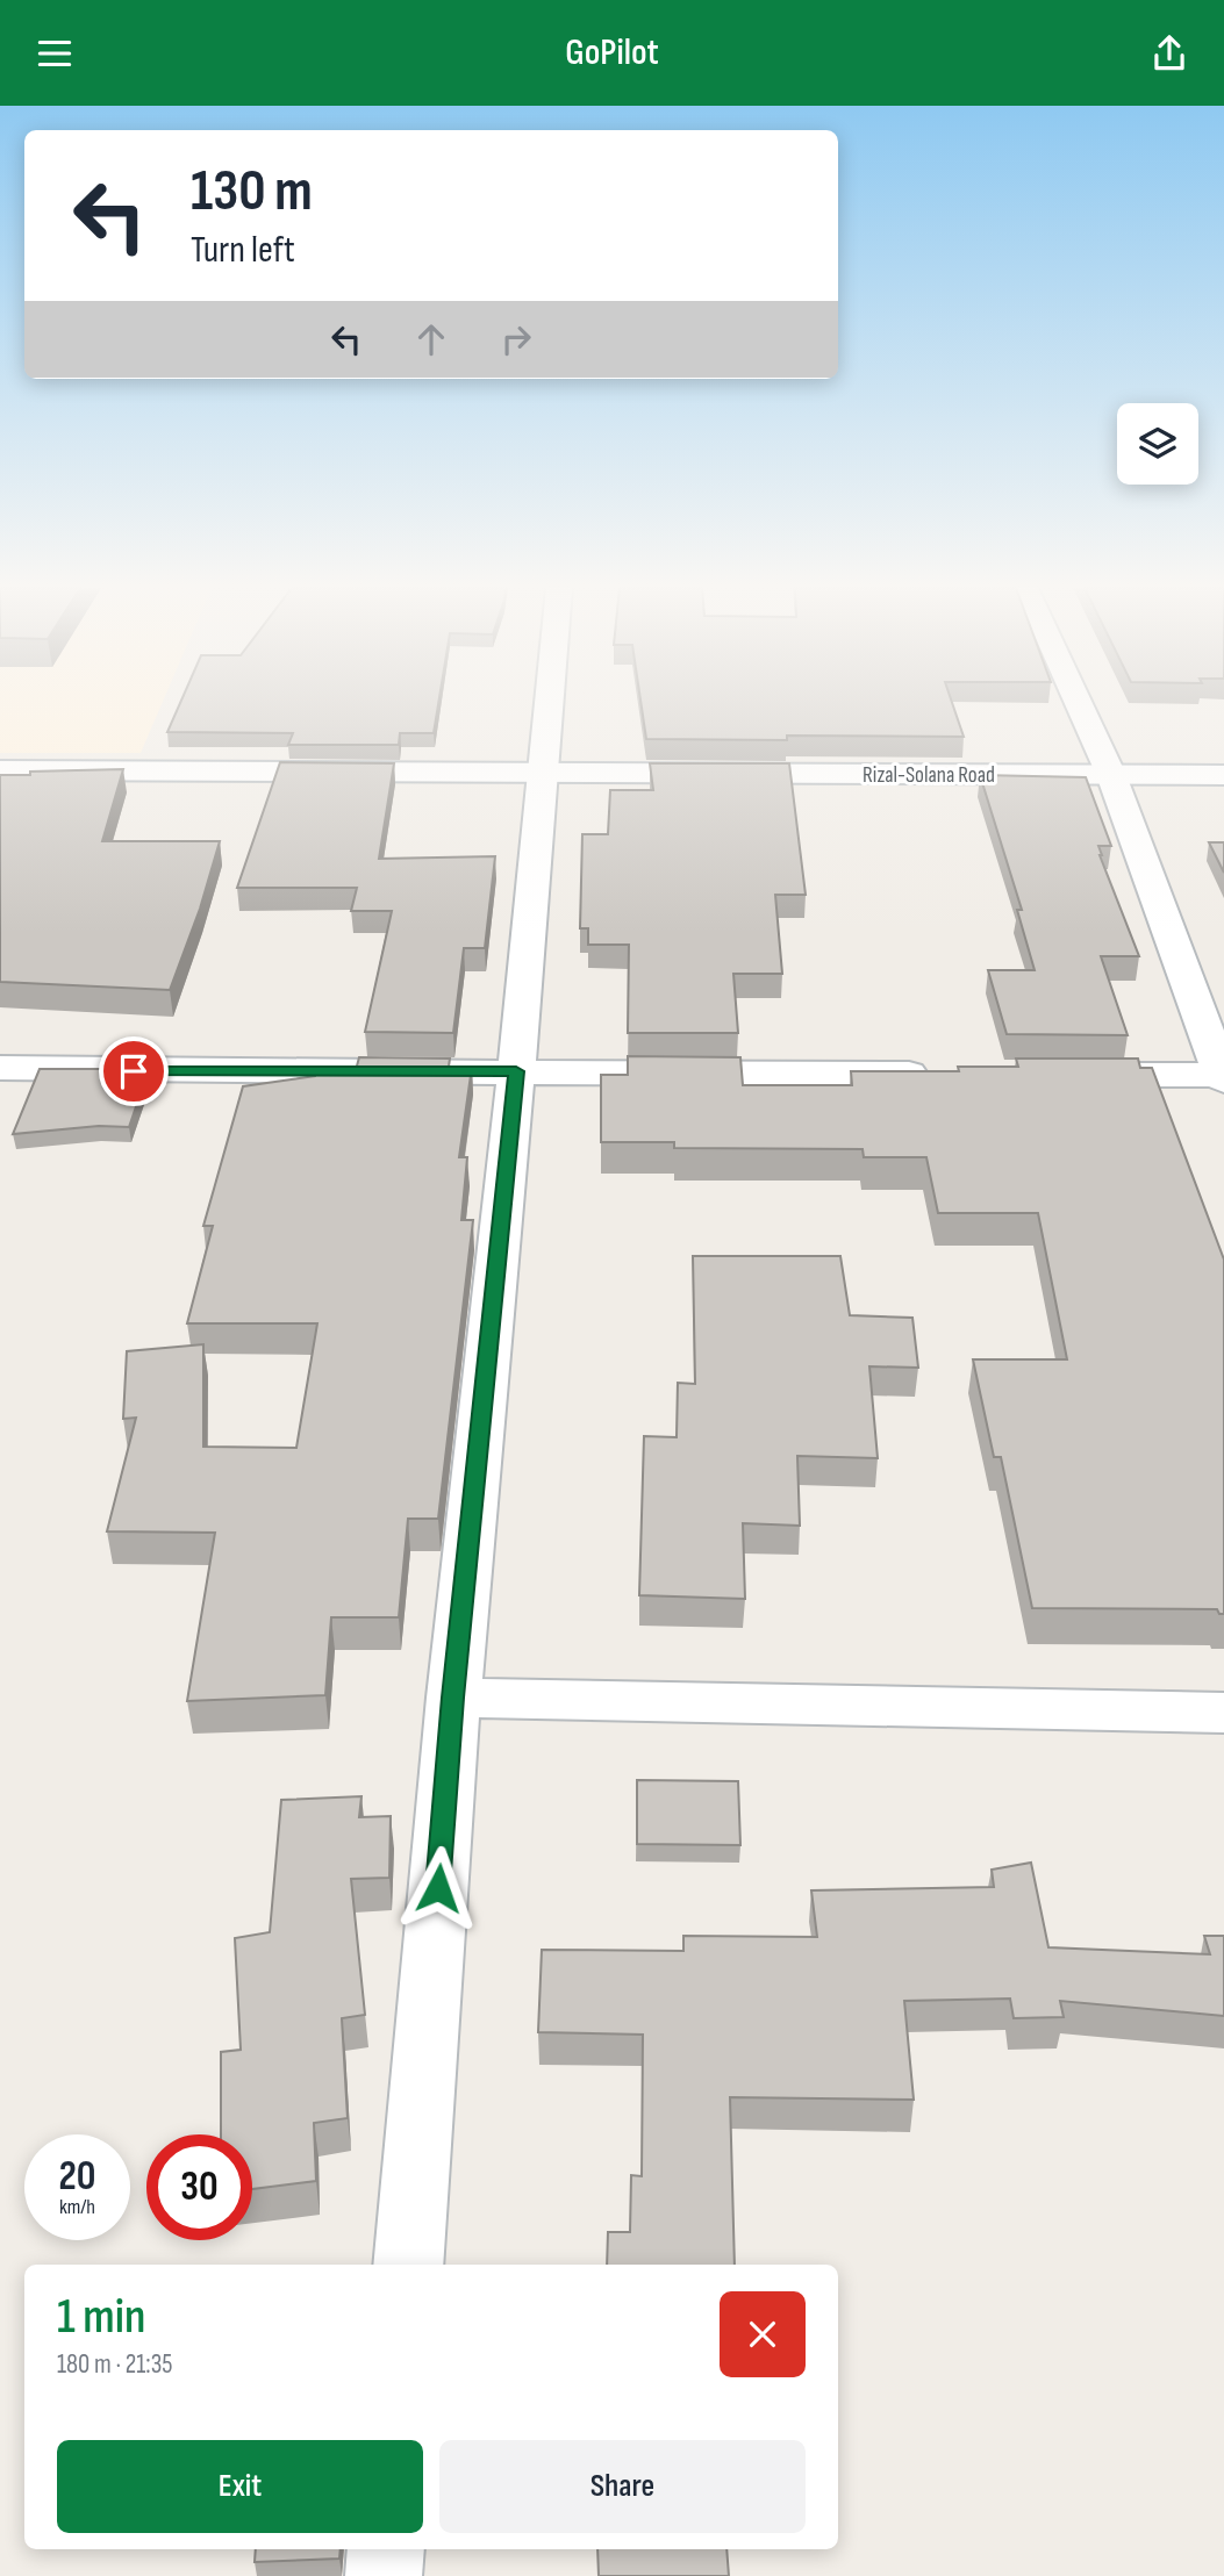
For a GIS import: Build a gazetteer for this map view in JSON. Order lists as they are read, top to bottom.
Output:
{
  "streets": {
    "street": ["Rizal-Solana Road"]
  },
  "page": {
    "header": "GoPilot",
    "turn": ["130 m", "Turn left"],
    "speed": "20 km/h",
    "limit": "30",
    "heading": ["1 min", "180 m · 21:35"],
    "buttons": ["Exit", "Share"]
  }
}
